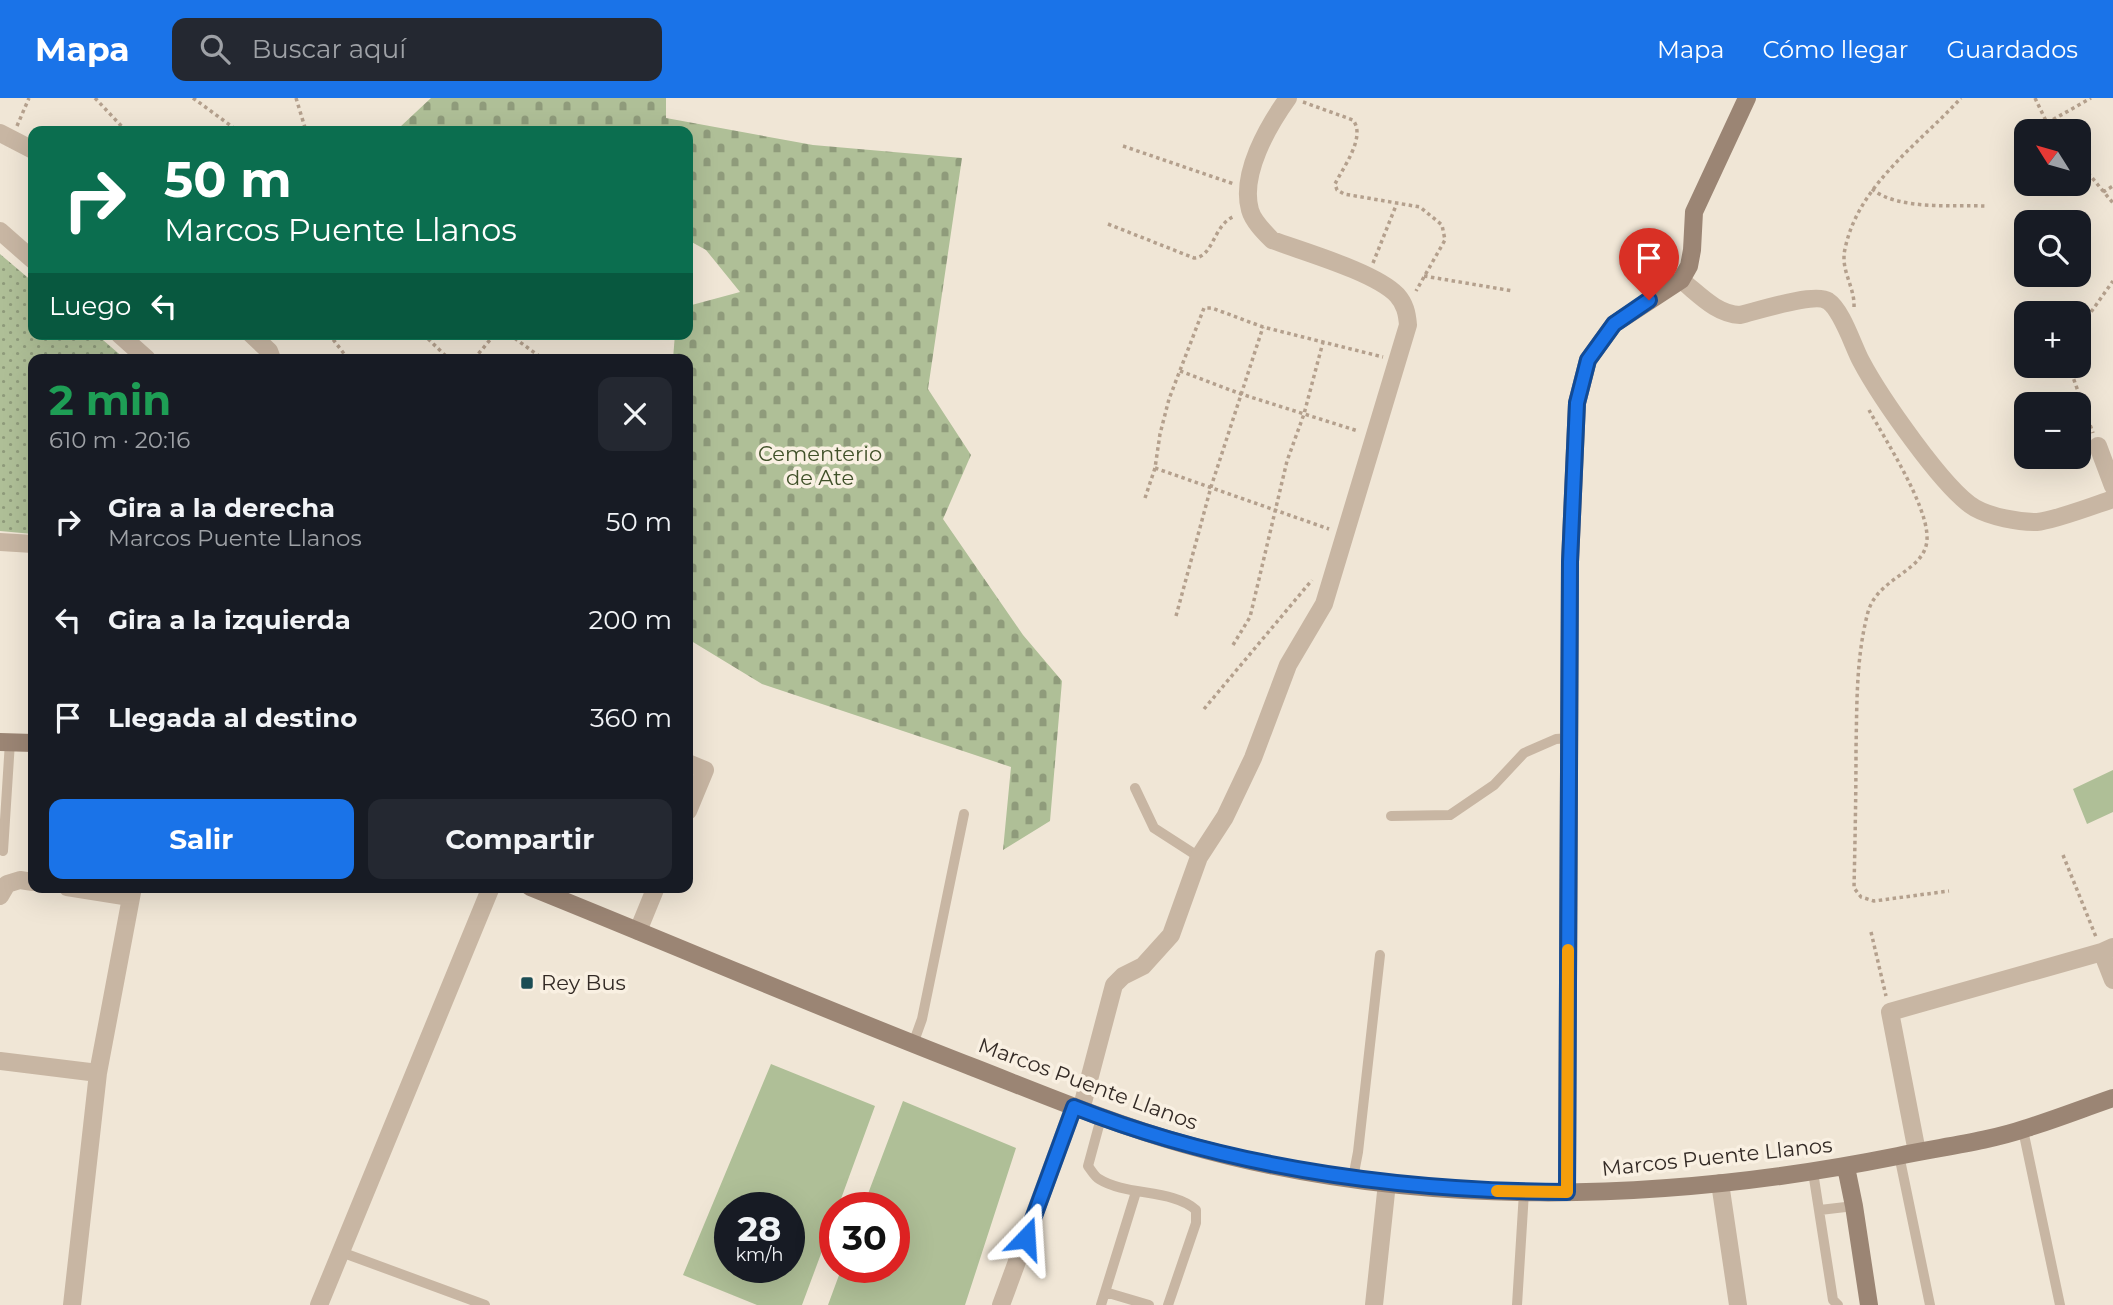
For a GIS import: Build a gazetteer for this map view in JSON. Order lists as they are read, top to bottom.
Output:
{
  "streets": {
    "street": ["Marcos Puente Llanos"]
  },
  "parks": ["Cementerio de Ate"],
  "places": {
    "transit": ["Rey Bus"]
  },
  "north": "top left",
  "page": {
    "header": "Mapa",
    "search": "Buscar aquí",
    "nav": ["Mapa", "Cómo llegar", "Guardados"],
    "map_buttons": ["+", "−"],
    "turn": ["50 m", "Marcos Puente Llanos"],
    "then": "Luego",
    "heading": ["2 min", "610 m · 20:16"],
    "list": [
      {
        "name": "Gira a la derecha",
        "note": "Marcos Puente Llanos",
        "value": "50 m"
      },
      {
        "name": "Gira a la izquierda",
        "value": "200 m"
      },
      {
        "name": "Llegada al destino",
        "value": "360 m"
      }
    ],
    "buttons": ["Salir", "Compartir"],
    "speed": "28 km/h",
    "limit": "30"
  }
}
